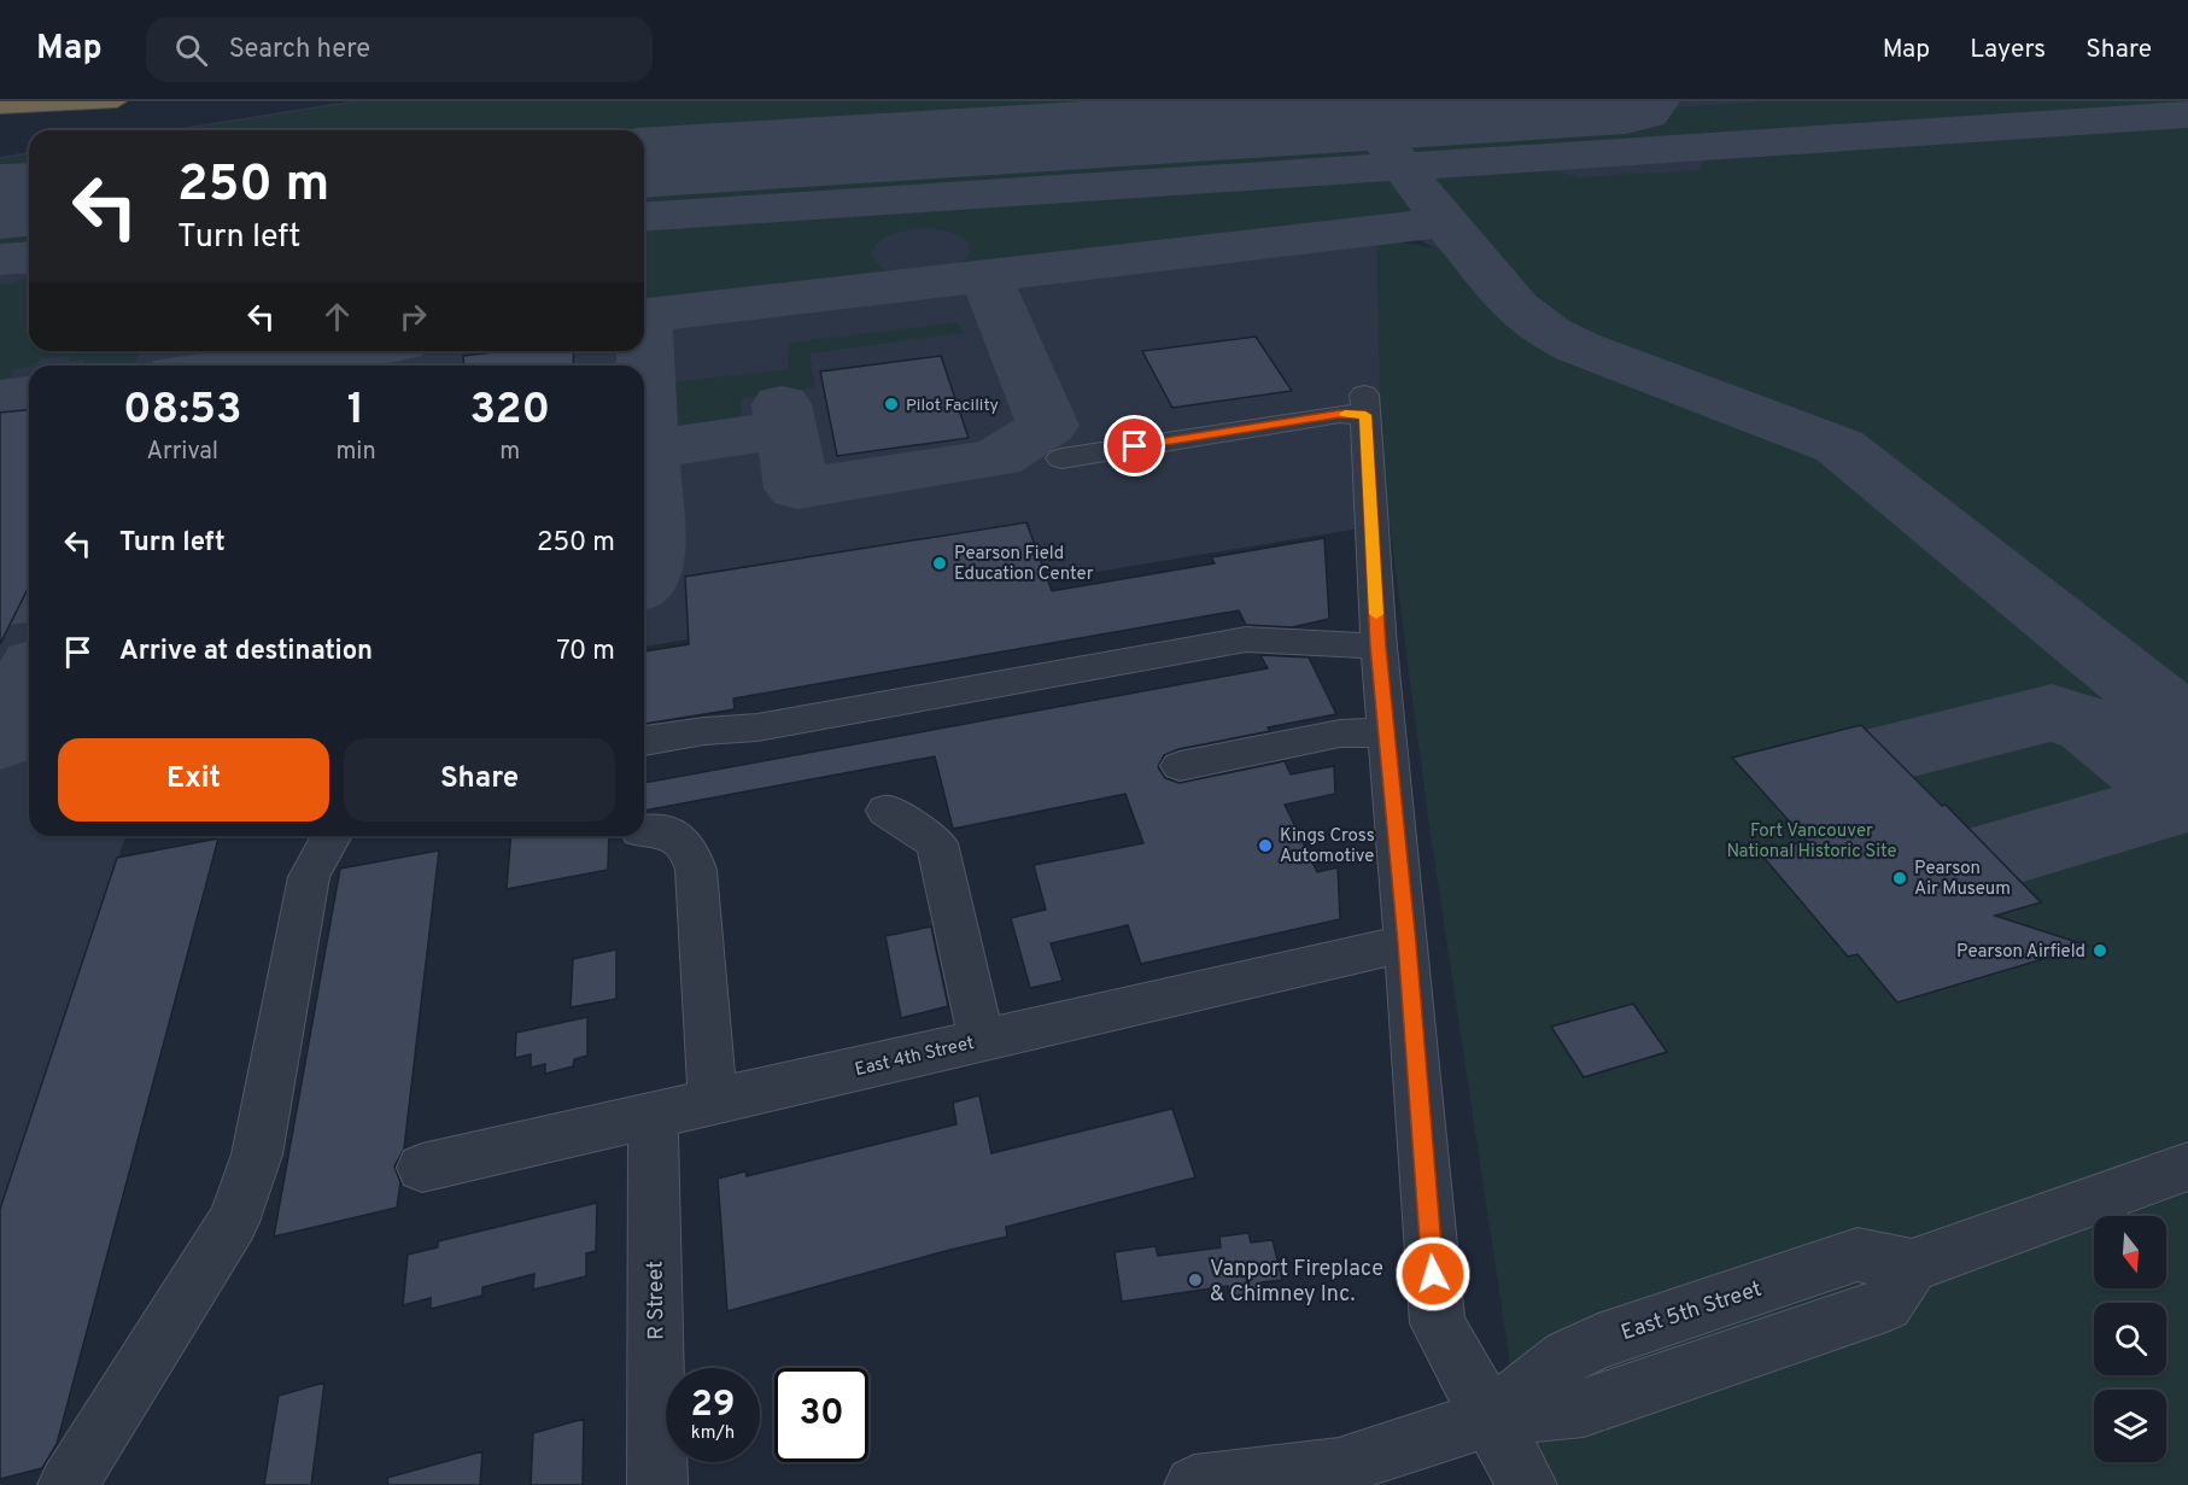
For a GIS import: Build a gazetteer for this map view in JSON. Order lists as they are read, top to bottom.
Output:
{
  "streets": {
    "street": ["East 4th Street", "R Street"]
  },
  "crossings": [
    ["East 4th Street", "R Street"]
  ],
  "parks": ["Fort Vancouver National Historic Site"],
  "places": [
    "Pilot Facility",
    "Pearson Field Education Center",
    "Kings Cross Automotive",
    "Pearson Air Museum",
    "Pearson Airfield",
    "Vanport Fireplace & Chimney Inc."
  ],
  "north": "bottom",
  "page": {
    "header": "Map",
    "search": "Search here",
    "nav": ["Map", "Layers", "Share"],
    "turn": ["250 m", "Turn left"],
    "eta": [
      "08:53",
      "Arrival",
      "1",
      "min",
      "320",
      "m"
    ],
    "list": [
      {
        "name": "Turn left",
        "value": "250 m"
      },
      {
        "name": "Arrive at destination",
        "value": "70 m"
      }
    ],
    "buttons": ["Exit", "Share"],
    "speed": "29 km/h",
    "limit": "30"
  }
}
